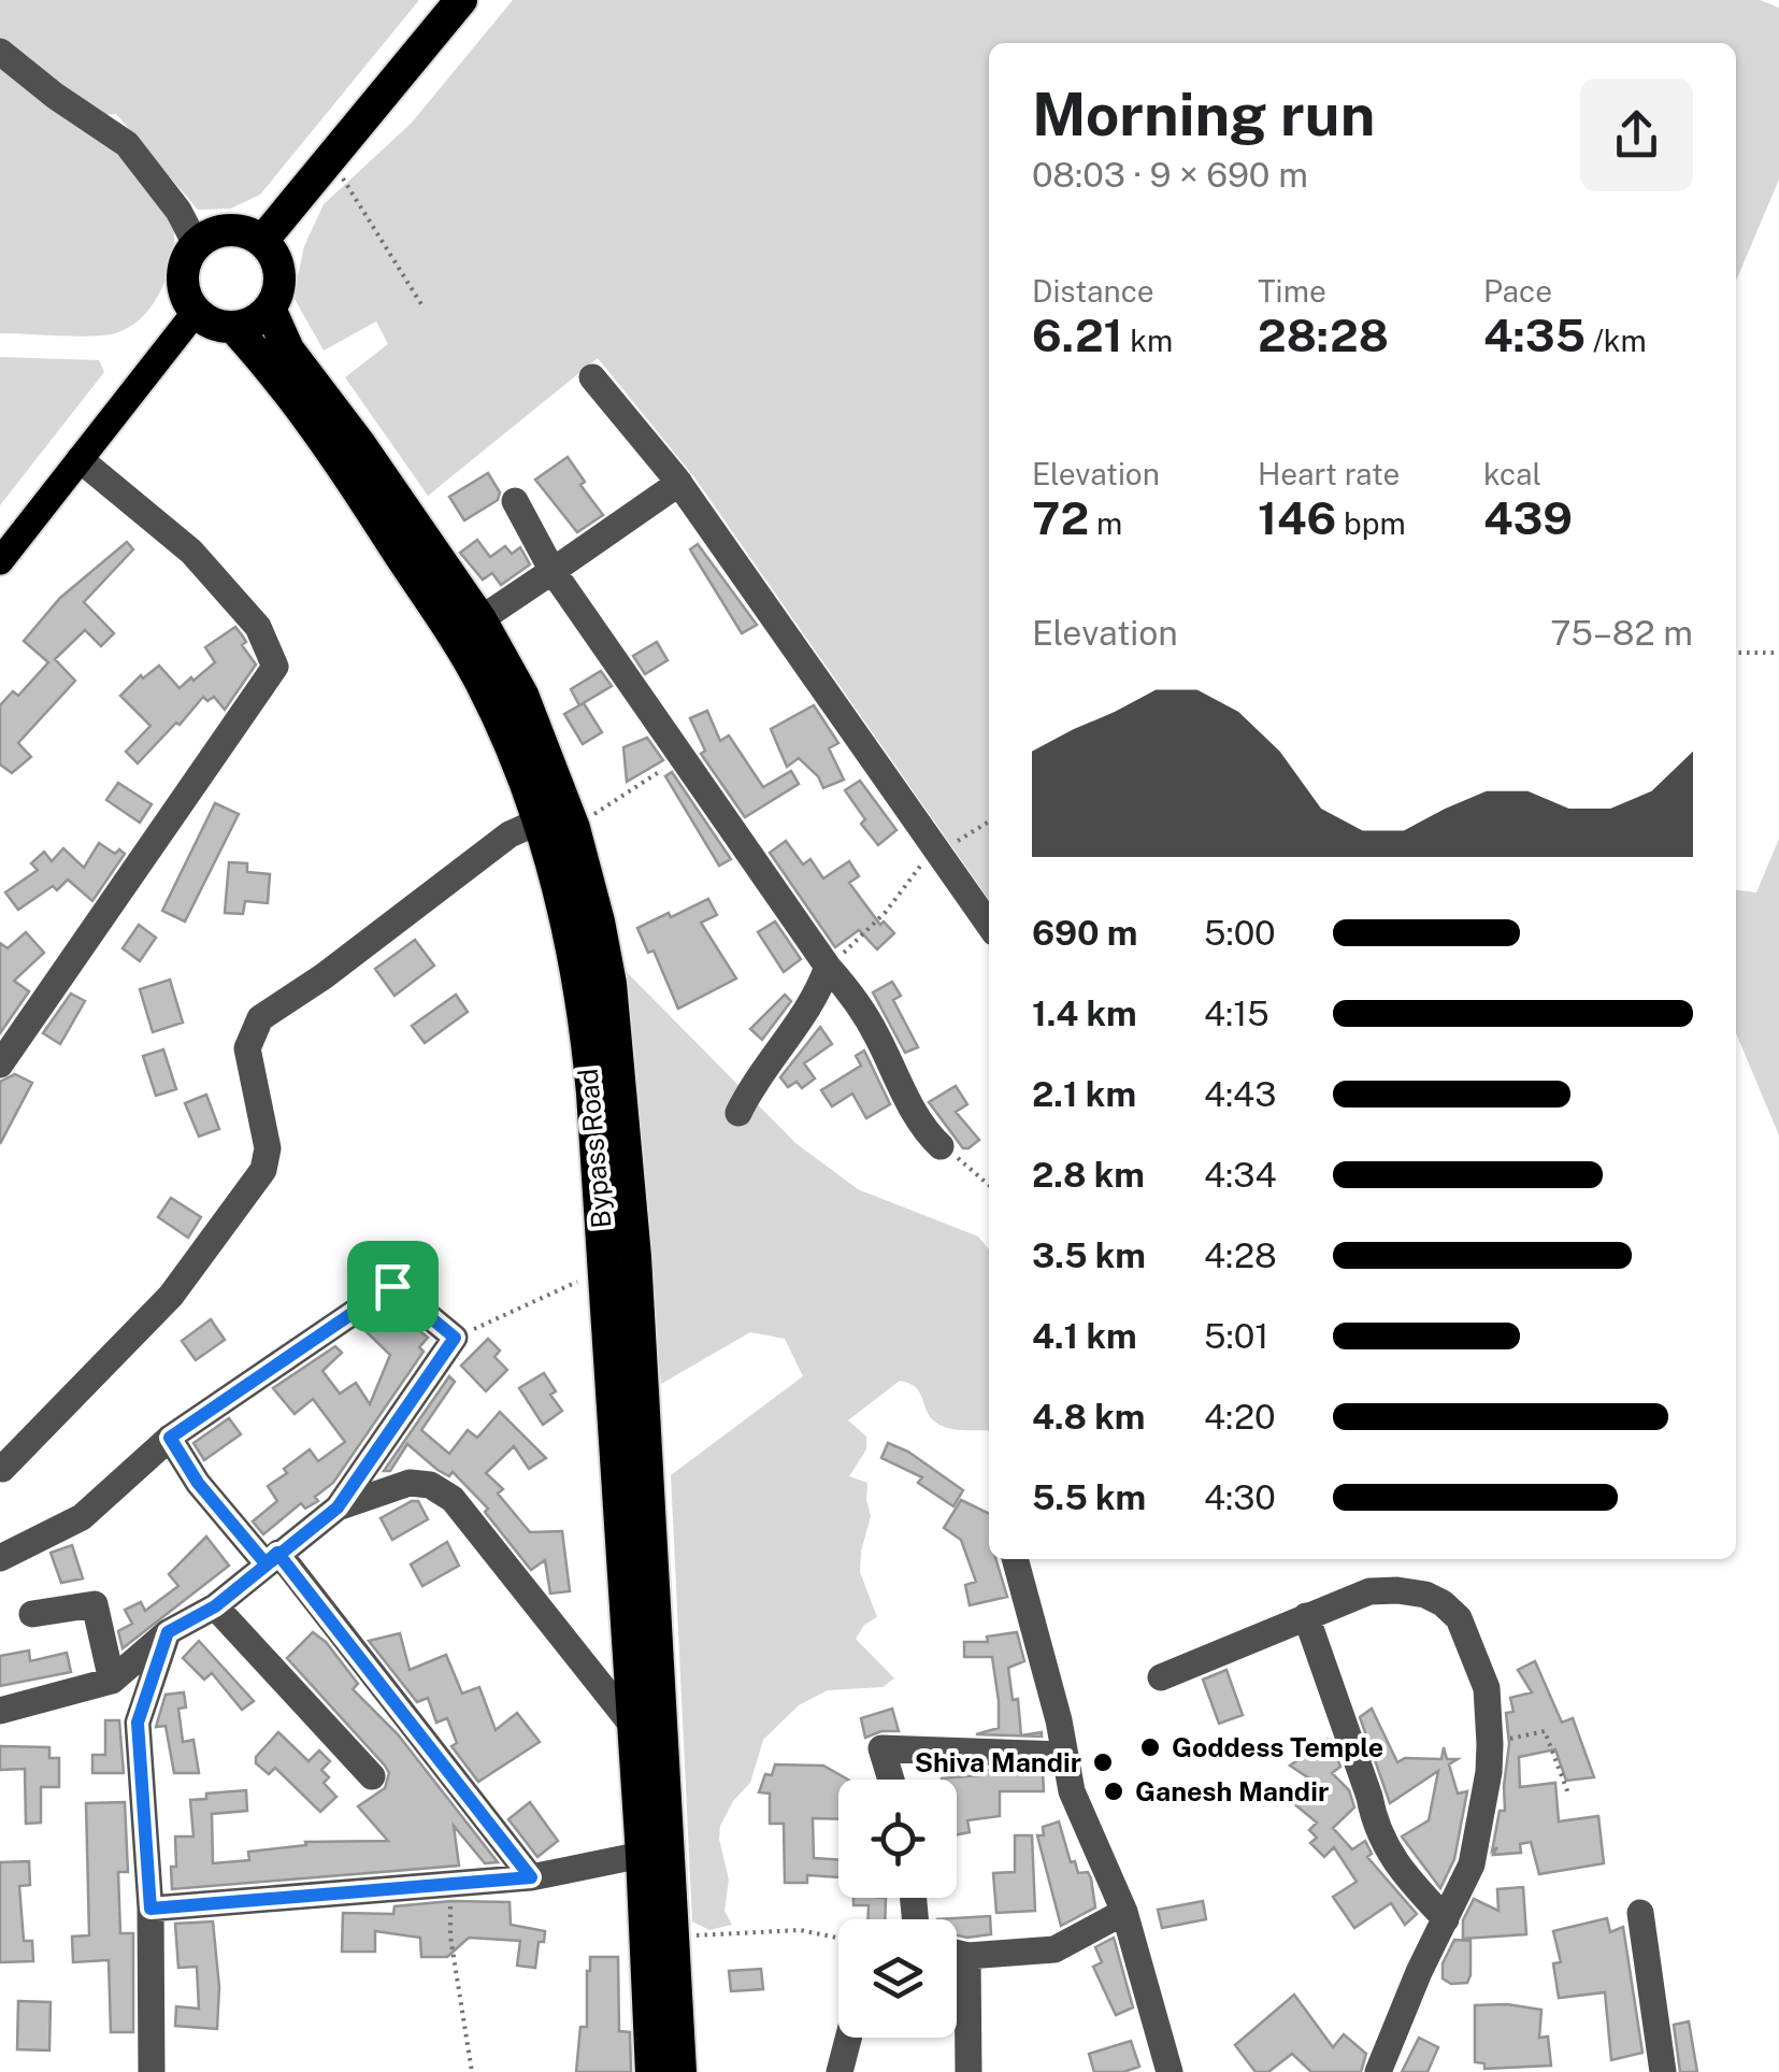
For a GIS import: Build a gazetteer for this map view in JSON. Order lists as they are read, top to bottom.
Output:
{
  "streets": {
    "highway": ["Bypass Road"]
  },
  "places": ["Goddess Temple", "Shiva Mandir", "Ganesh Mandir"],
  "page": {
    "heading": ["Morning run", "08:03 · 9 × 690 m"],
    "stats": [
      ["Distance", "6.21 km"],
      ["Time", "28:28"],
      ["Pace", "4:35 /km"],
      ["Elevation", "72 m"],
      ["Heart rate", "146 bpm"],
      ["kcal", "439"]
    ],
    "chart": ["Elevation", "75–82 m"],
    "list": [
      {
        "name": "690 m",
        "note": "5:00"
      },
      {
        "name": "1.4 km",
        "note": "4:15"
      },
      {
        "name": "2.1 km",
        "note": "4:43"
      },
      {
        "name": "2.8 km",
        "note": "4:34"
      },
      {
        "name": "3.5 km",
        "note": "4:28"
      },
      {
        "name": "4.1 km",
        "note": "5:01"
      },
      {
        "name": "4.8 km",
        "note": "4:20"
      },
      {
        "name": "5.5 km",
        "note": "4:30"
      }
    ]
  }
}
